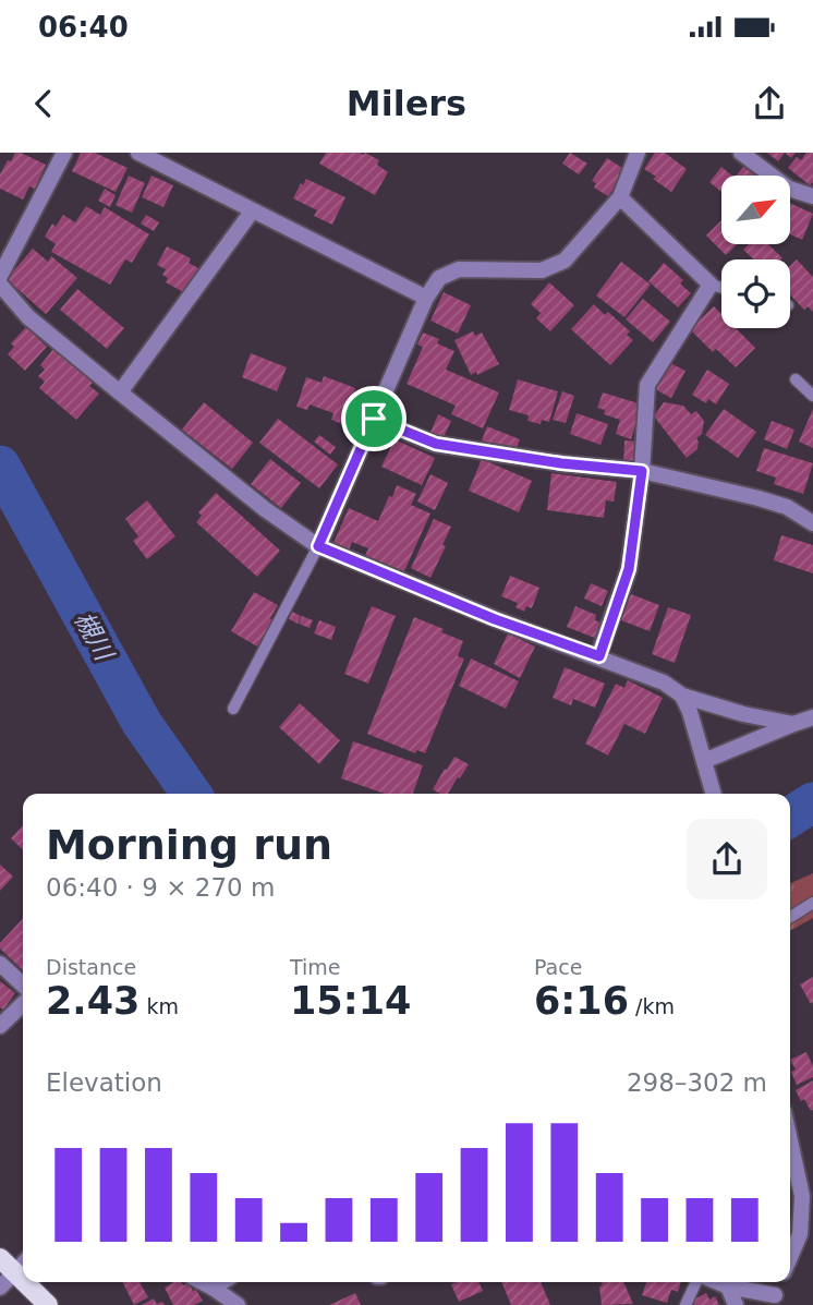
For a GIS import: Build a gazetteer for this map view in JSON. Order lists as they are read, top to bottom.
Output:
{
  "water": ["槻川"],
  "north": "top right",
  "page": {
    "status": "06:40",
    "header": "Milers",
    "heading": ["Morning run", "06:40 · 9 × 270 m"],
    "stats": [
      ["Distance", "2.43 km"],
      ["Time", "15:14"],
      ["Pace", "6:16 /km"]
    ],
    "chart": ["Elevation", "298–302 m"]
  }
}
